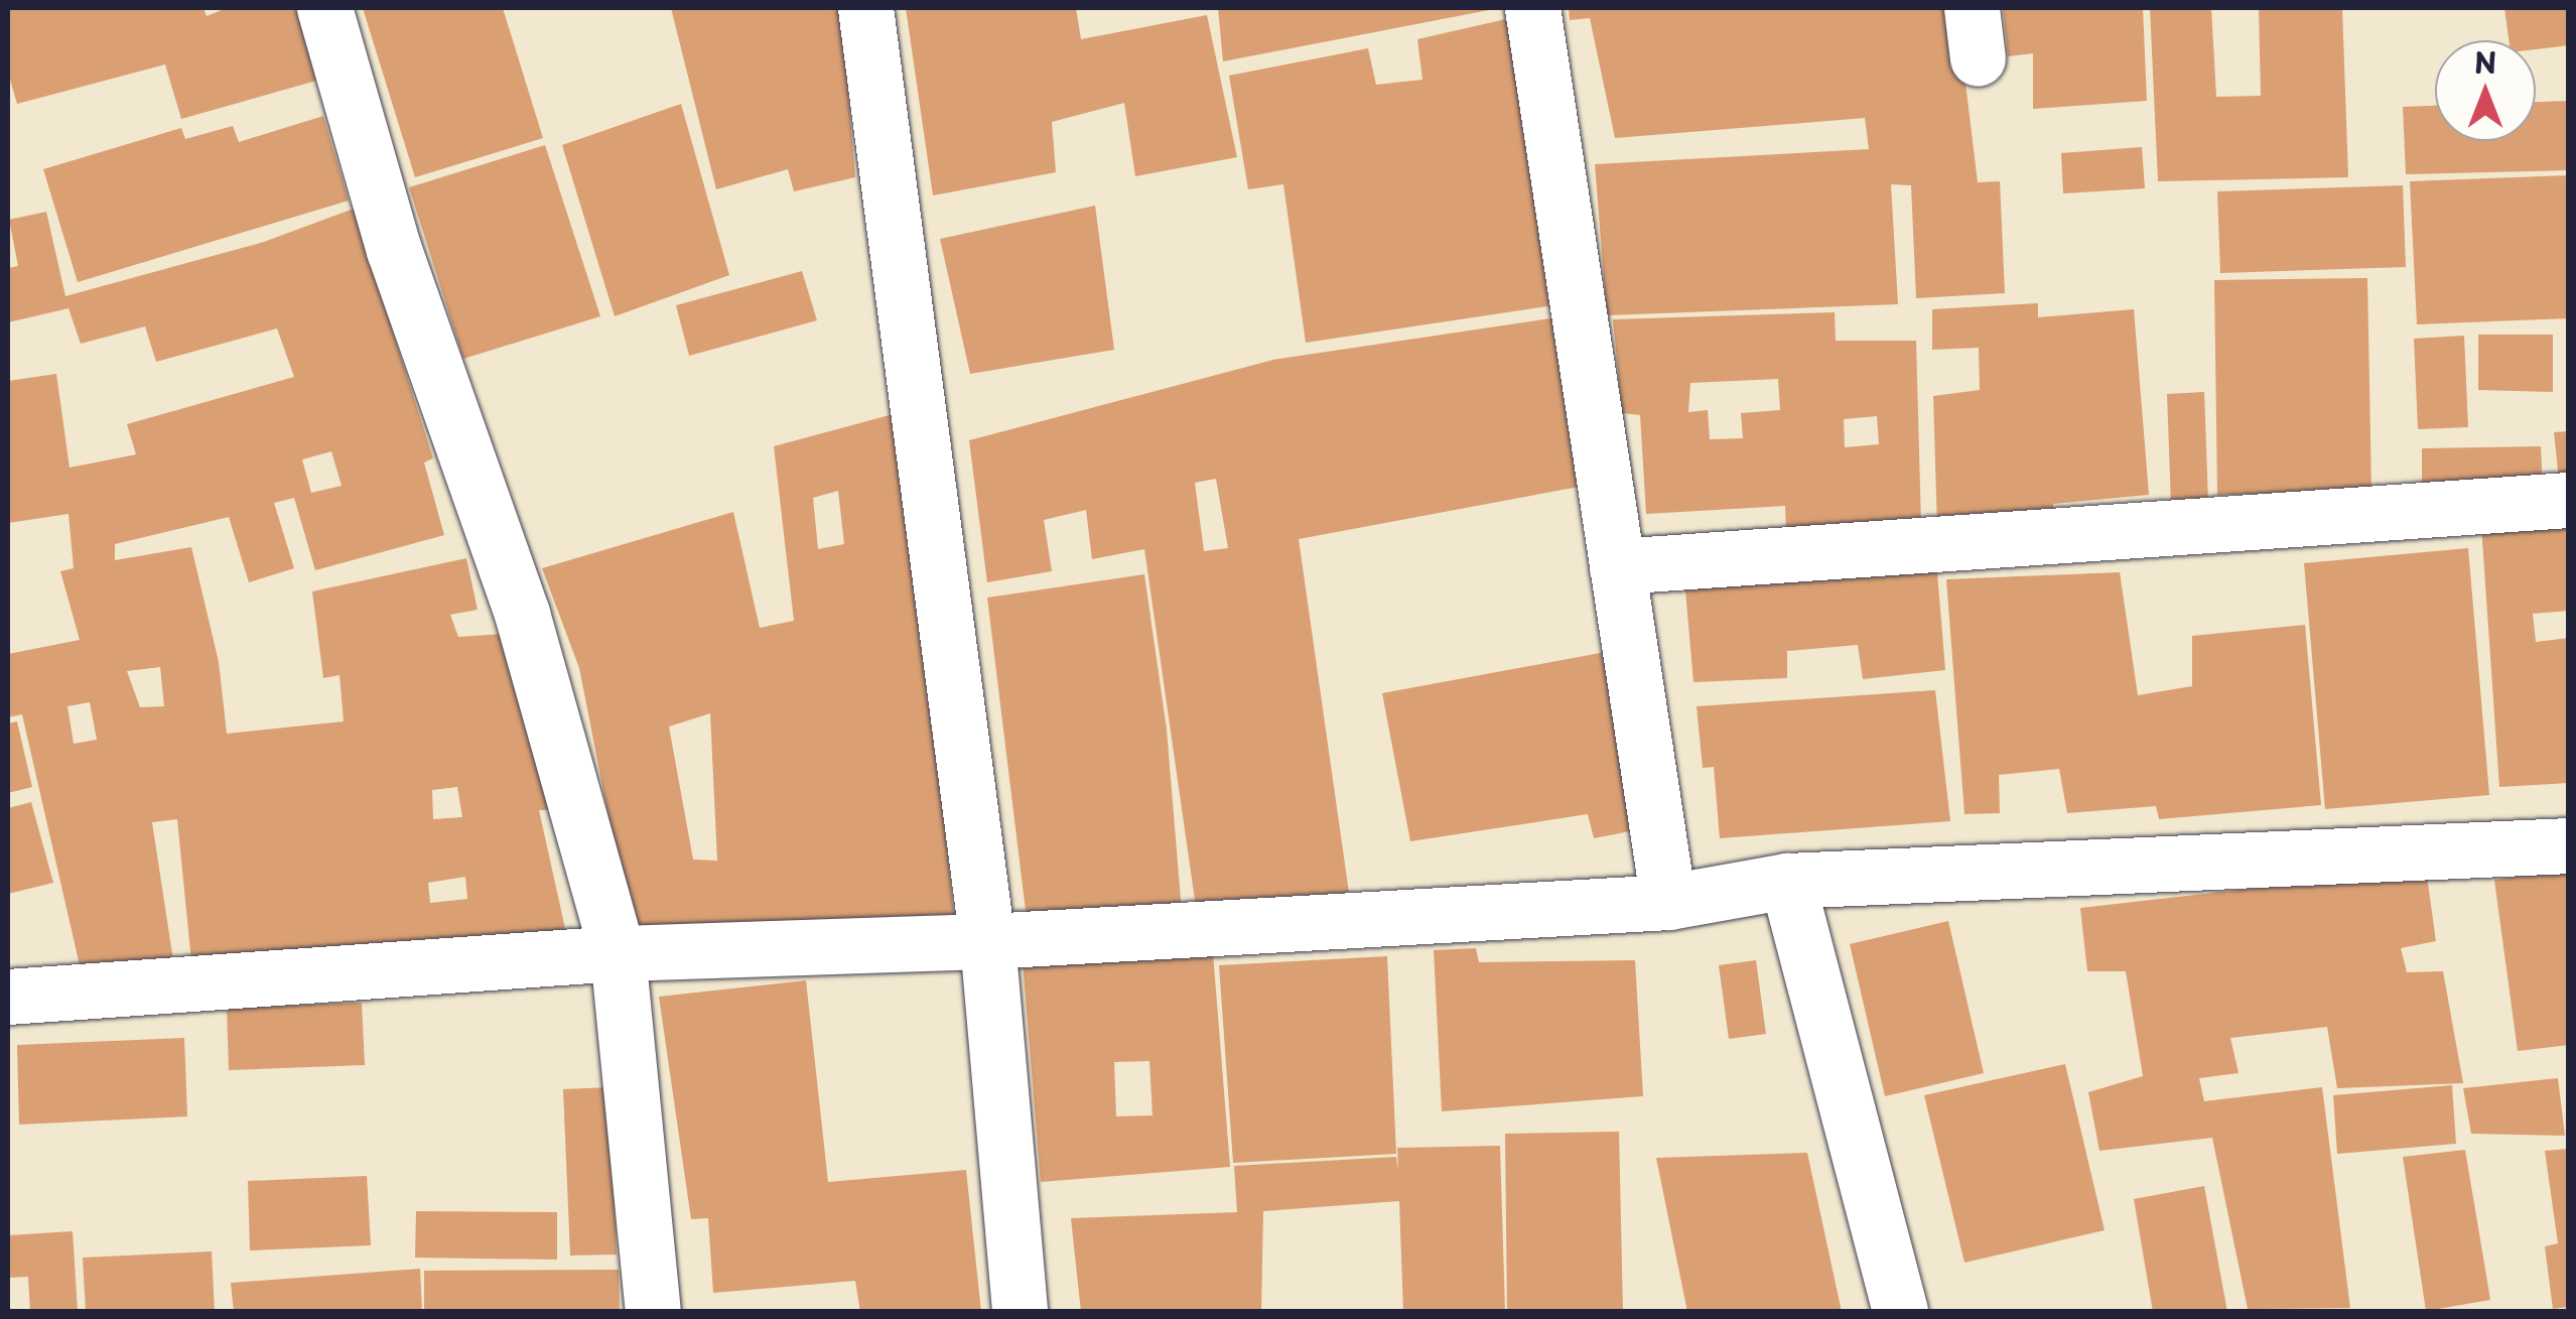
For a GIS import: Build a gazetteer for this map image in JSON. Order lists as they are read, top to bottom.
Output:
{
  "north": "top"
}
